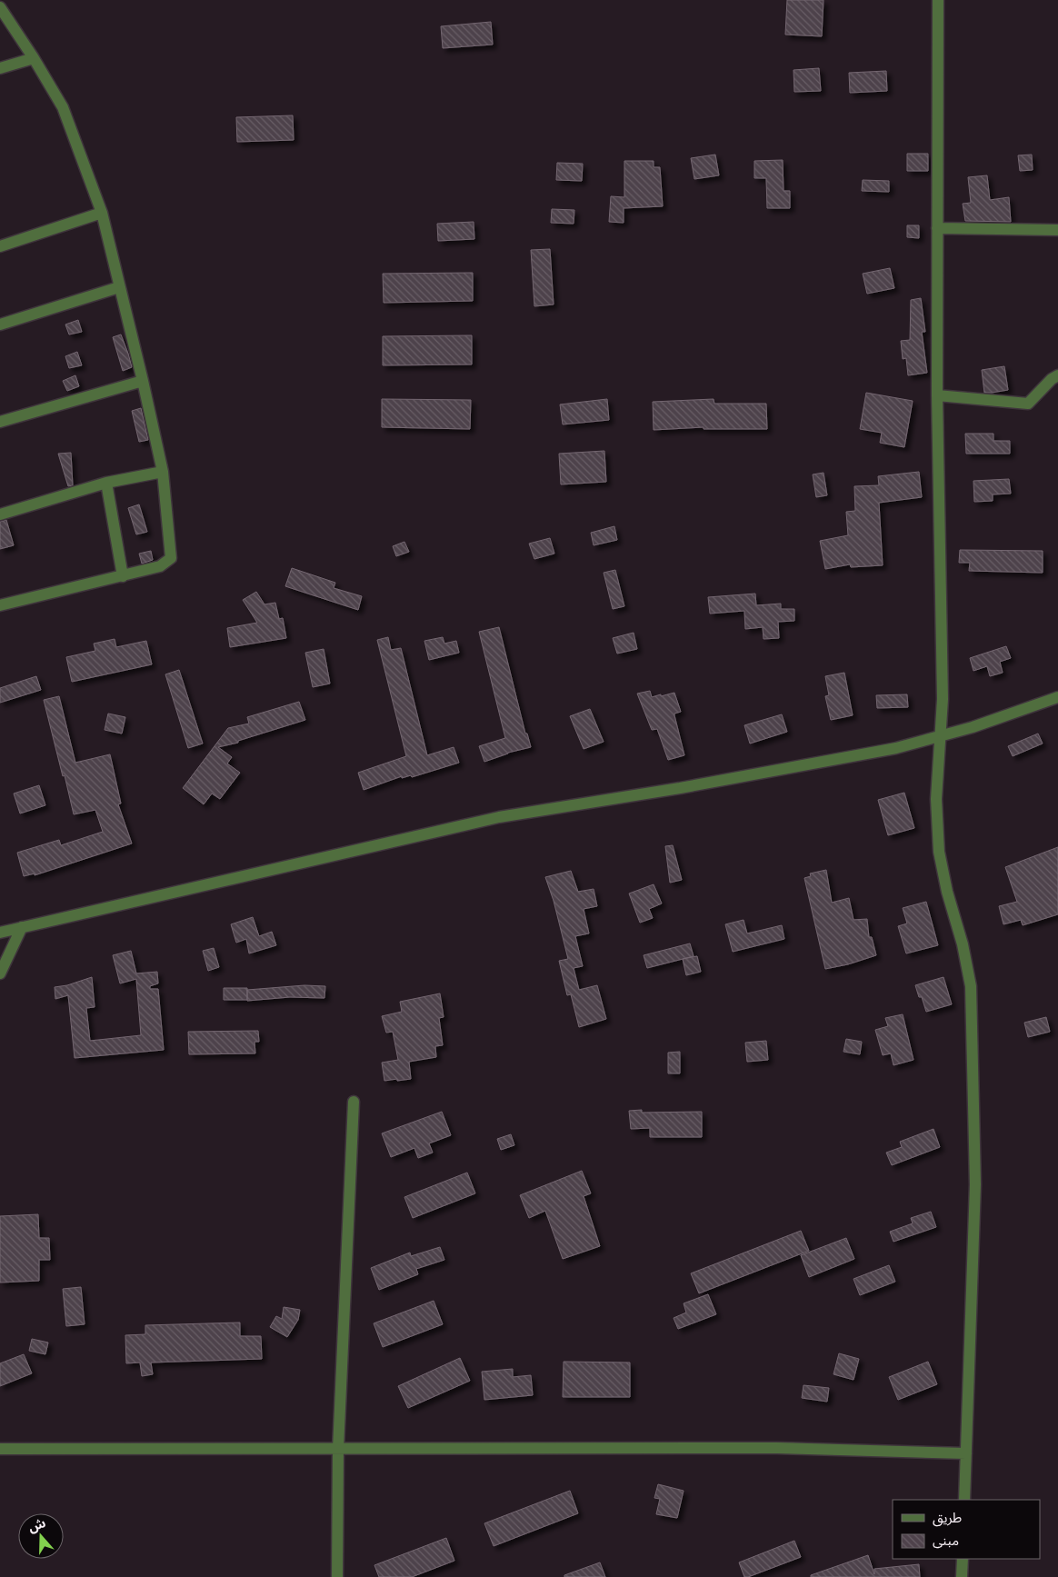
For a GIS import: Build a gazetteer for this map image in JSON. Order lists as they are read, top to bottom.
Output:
{
  "legend": ["طريق", "مبنى"],
  "north": "top"
}
